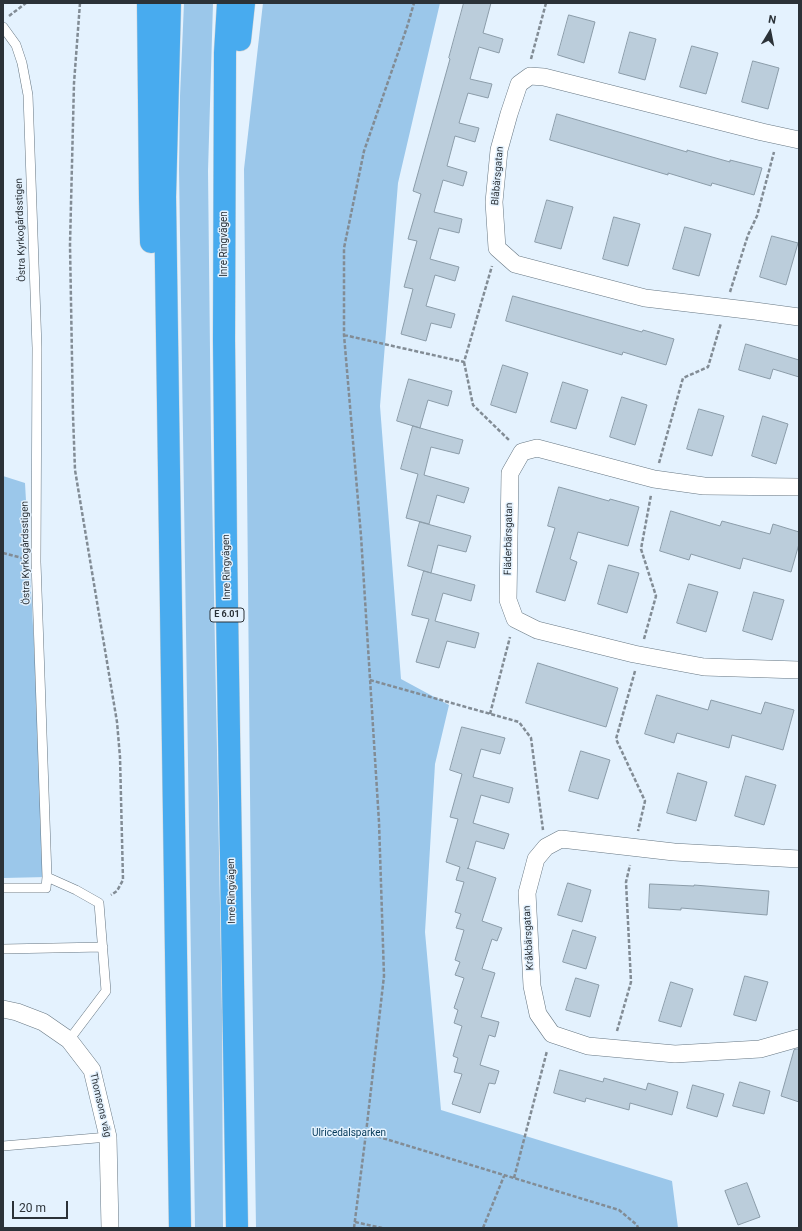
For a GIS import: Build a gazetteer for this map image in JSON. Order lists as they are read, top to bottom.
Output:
{
  "streets": {
    "highway": ["Inre Ringvägen", "E 6.01"],
    "street": [
      "Blåbärsgatan",
      "Fläderbärsgatan",
      "Kråkbärsgatan",
      "Thomsons väg"
    ],
    "lane": ["Östra Kyrkogårdsstigen"]
  },
  "parks": ["Ulricedalsparken"],
  "scale_bar": "20 m",
  "north": "top"
}
